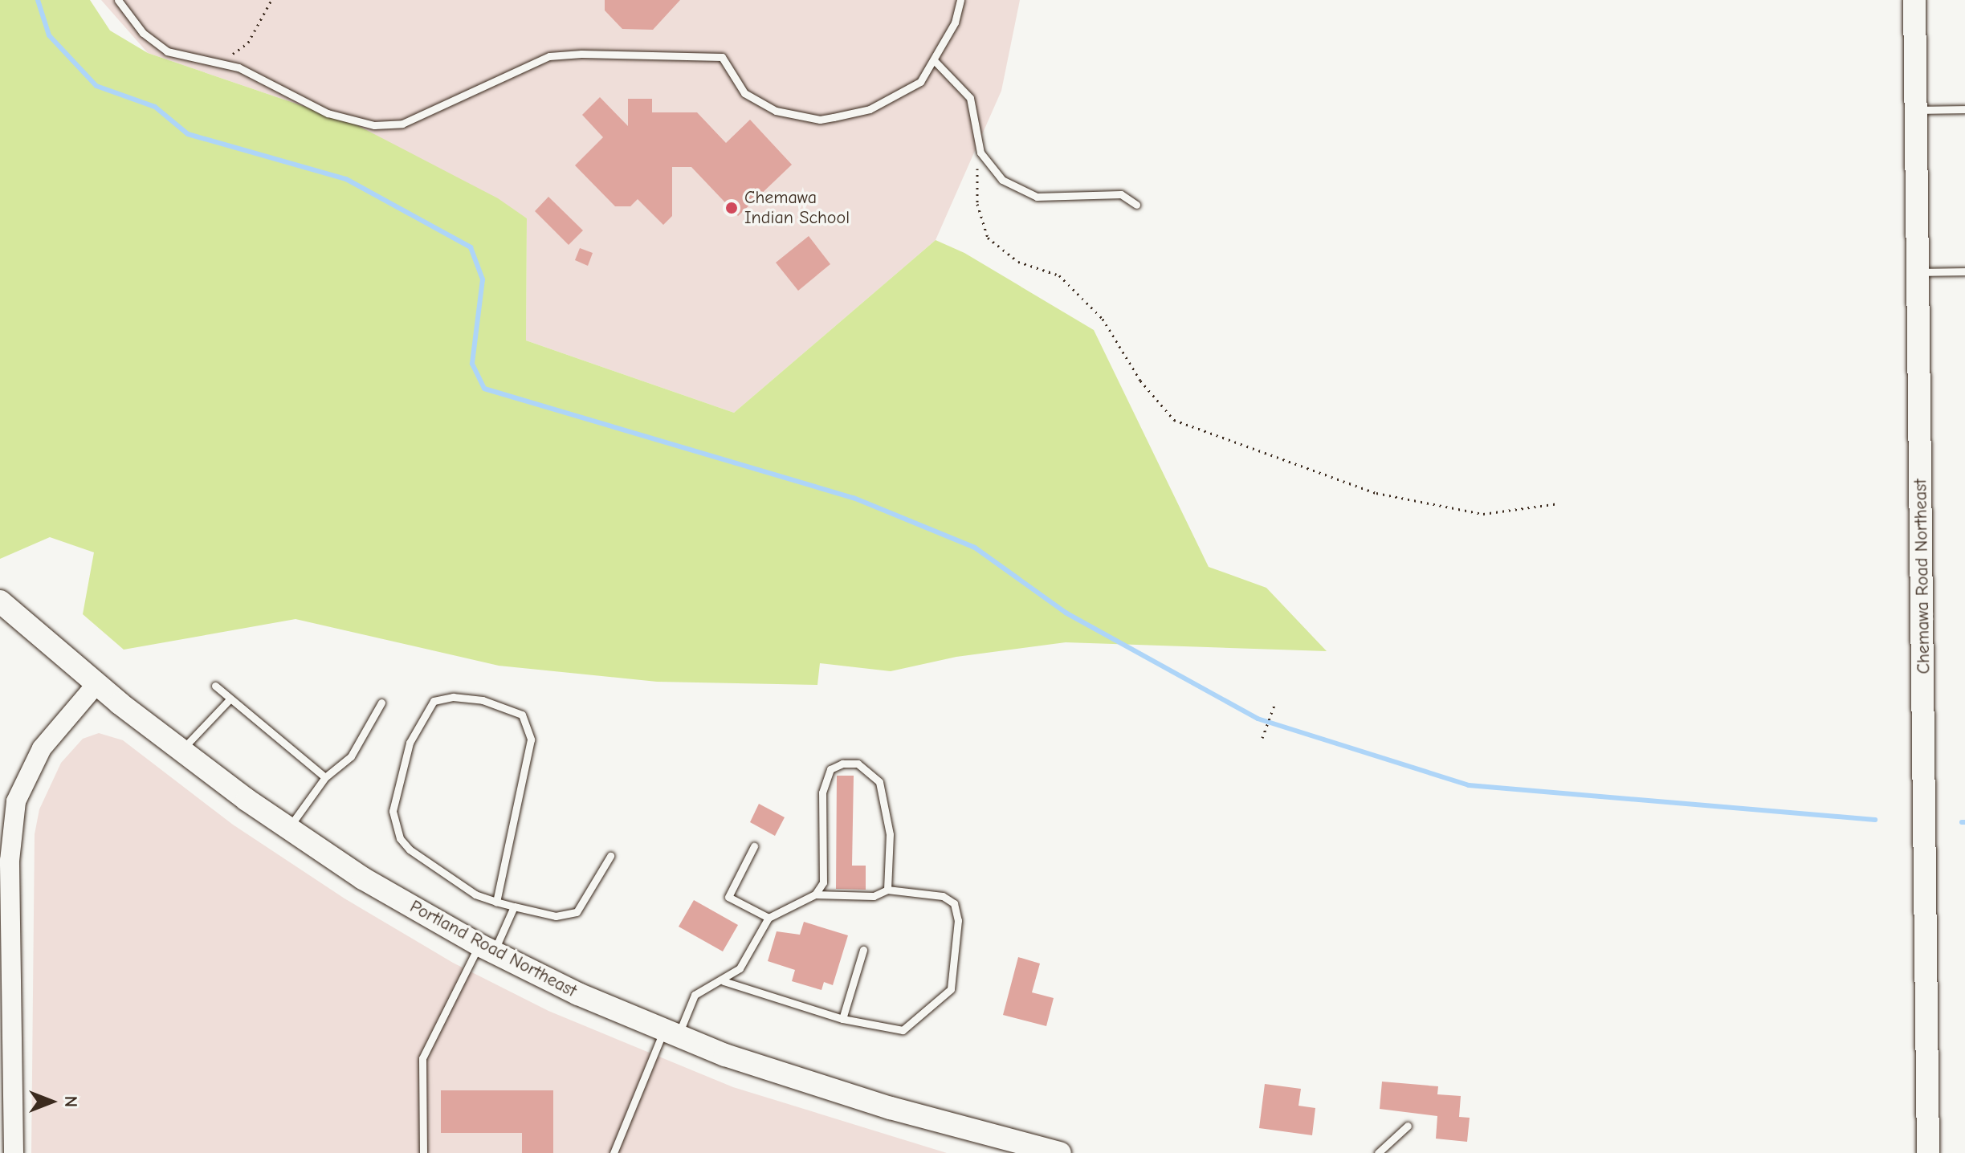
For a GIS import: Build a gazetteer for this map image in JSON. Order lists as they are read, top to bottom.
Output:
{
  "streets": {
    "main road": ["Chemawa Road Northeast", "Portland Road Northeast"]
  },
  "places": ["Chemawa Indian School"],
  "north": "right"
}
